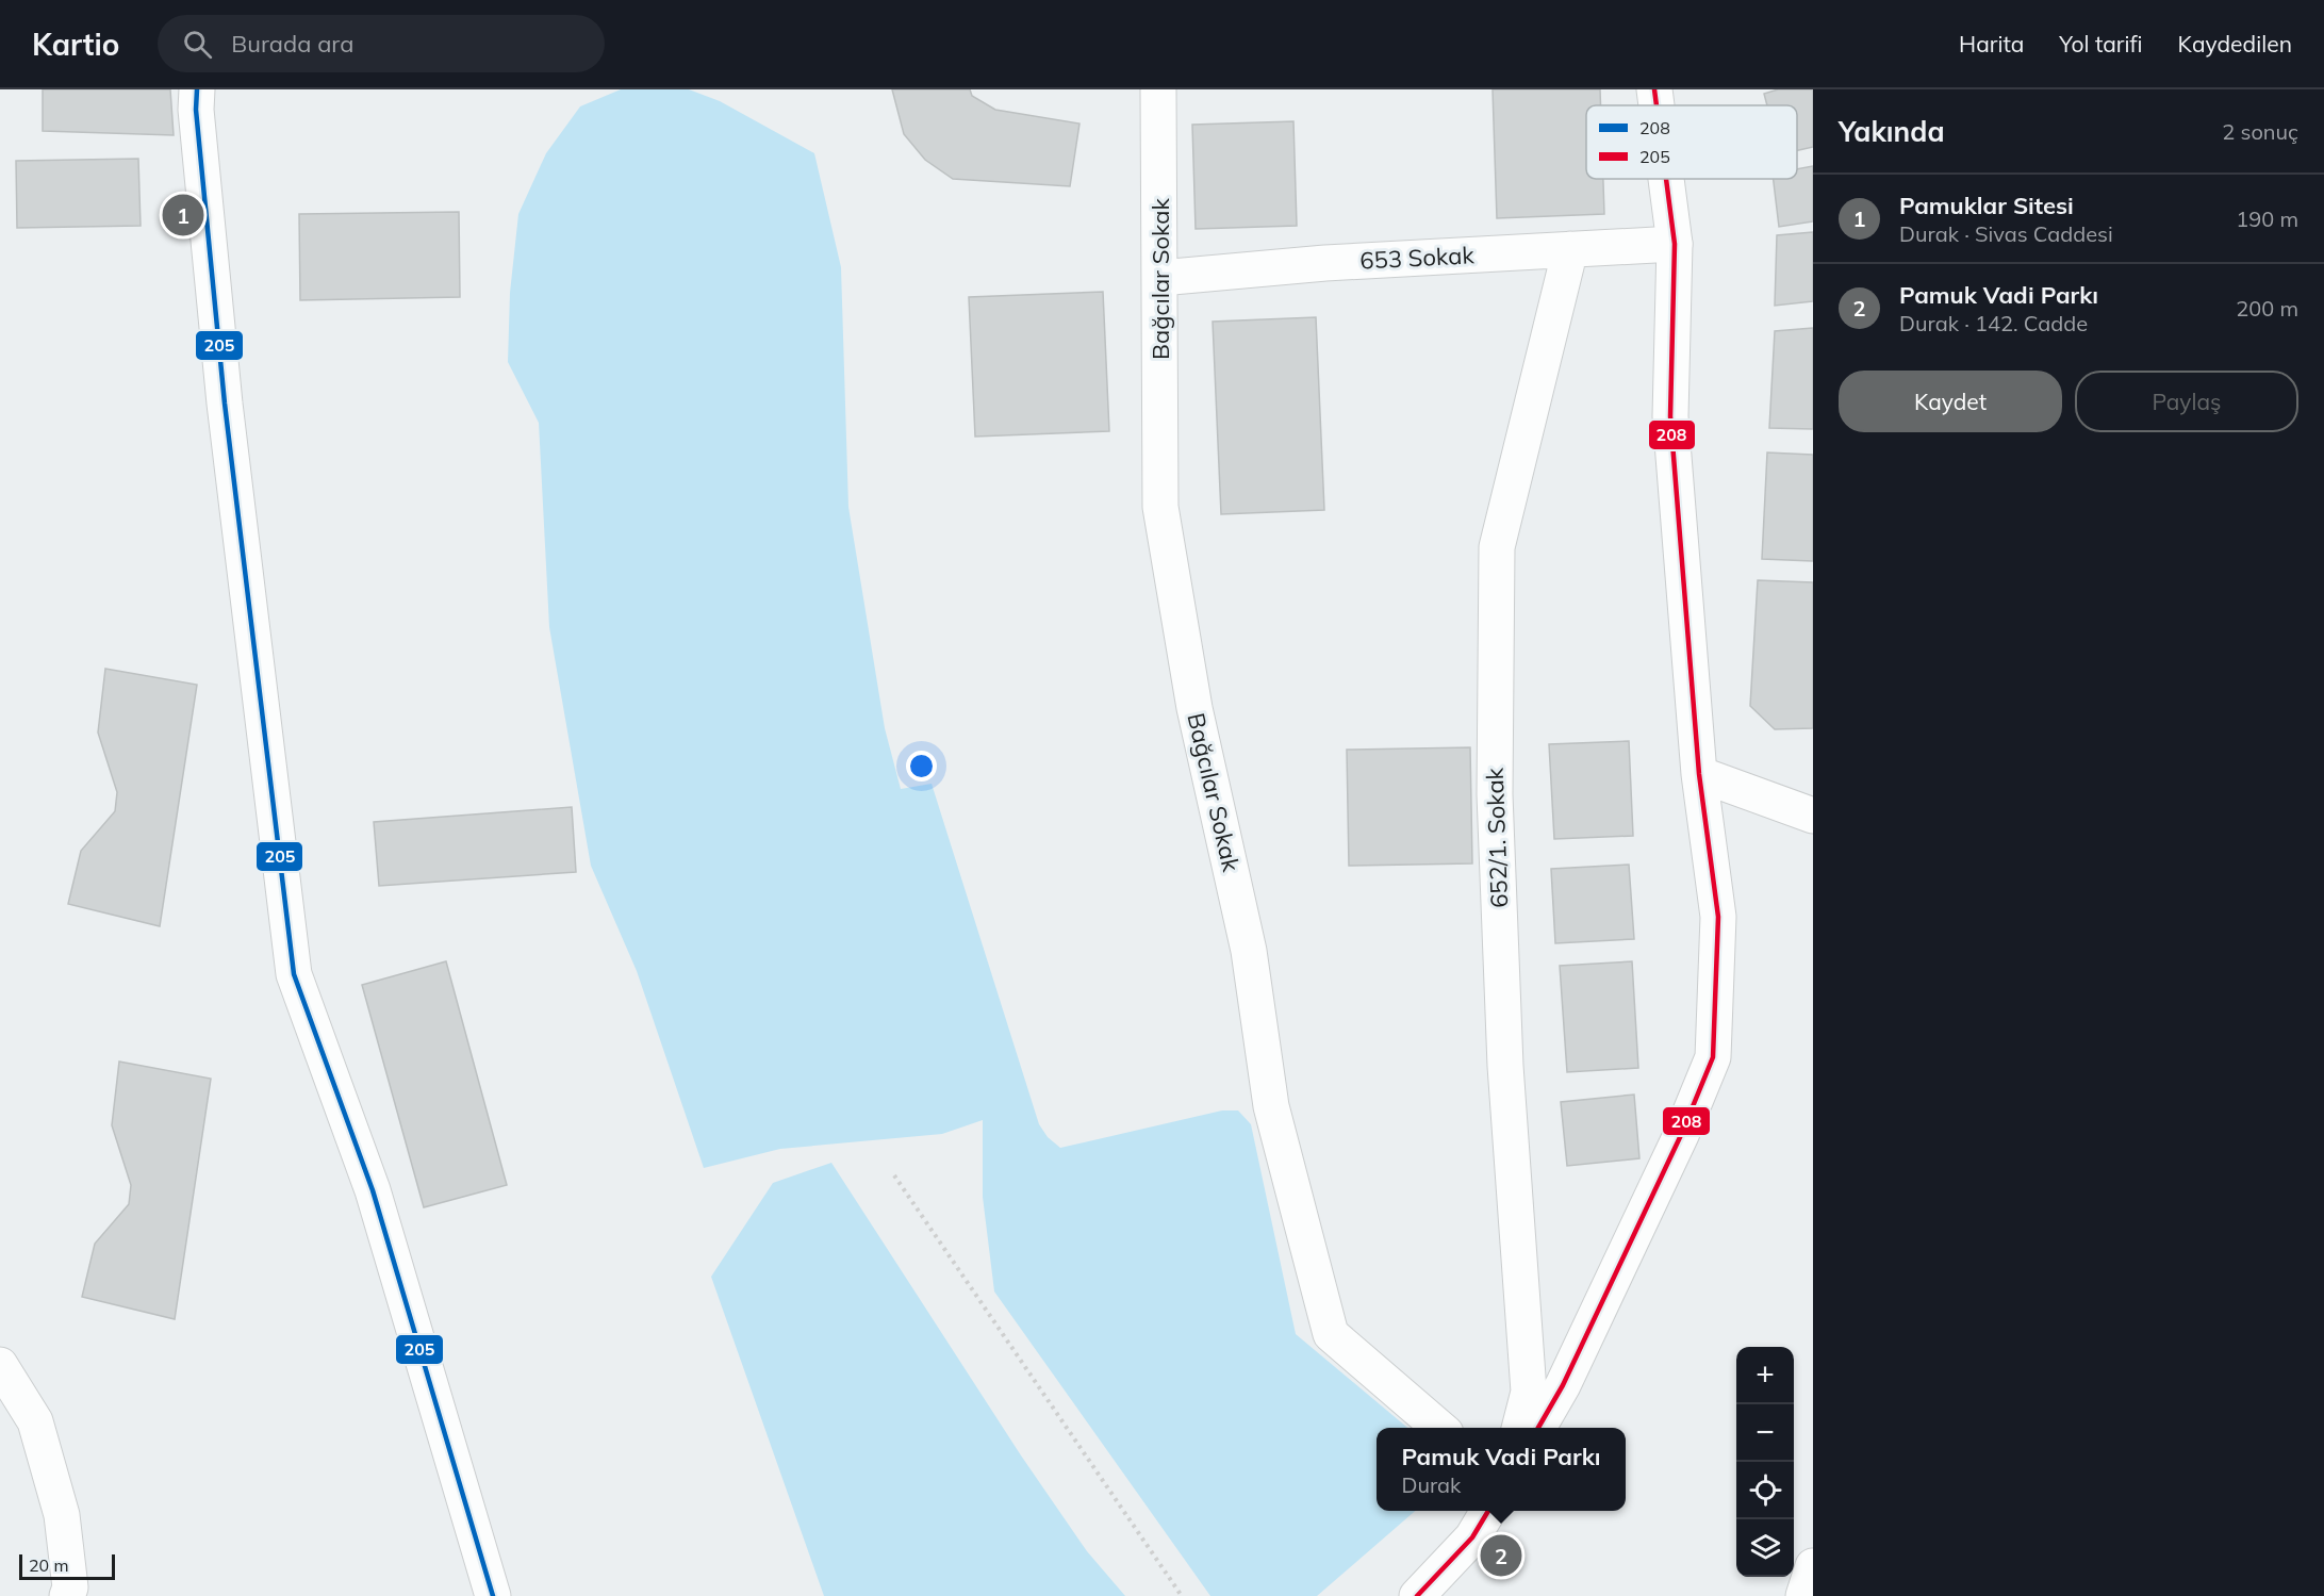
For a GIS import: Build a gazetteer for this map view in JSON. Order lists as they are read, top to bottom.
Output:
{
  "streets": {
    "street": ["653 Sokak", "Bağcılar Sokak", "652/1. Sokak"]
  },
  "crossings": [
    ["653 Sokak", "Bağcılar Sokak"],
    ["653 Sokak", "652/1. Sokak"]
  ],
  "lines": ["transit line 205", "transit line 208"],
  "legend": ["208", "205"],
  "scale_bar": "20 m",
  "page": {
    "header": "Kartio",
    "search": "Burada ara",
    "nav": ["Harita", "Yol tarifi", "Kaydedilen"],
    "heading": ["Yakında", "2 sonuç"],
    "list": [
      {
        "mark": "1",
        "name": "Pamuklar Sitesi",
        "note": "Durak · Sivas Caddesi",
        "value": "190 m"
      },
      {
        "mark": "2",
        "name": "Pamuk Vadi Parkı",
        "note": "Durak · 142. Cadde",
        "value": "200 m"
      }
    ],
    "pins": ["1", "2"],
    "buttons": ["Kaydet", "Paylaş"],
    "map_buttons": ["+", "−"],
    "popup": ["Pamuk Vadi Parkı", "Durak"],
    "scale": "20 m"
  }
}
